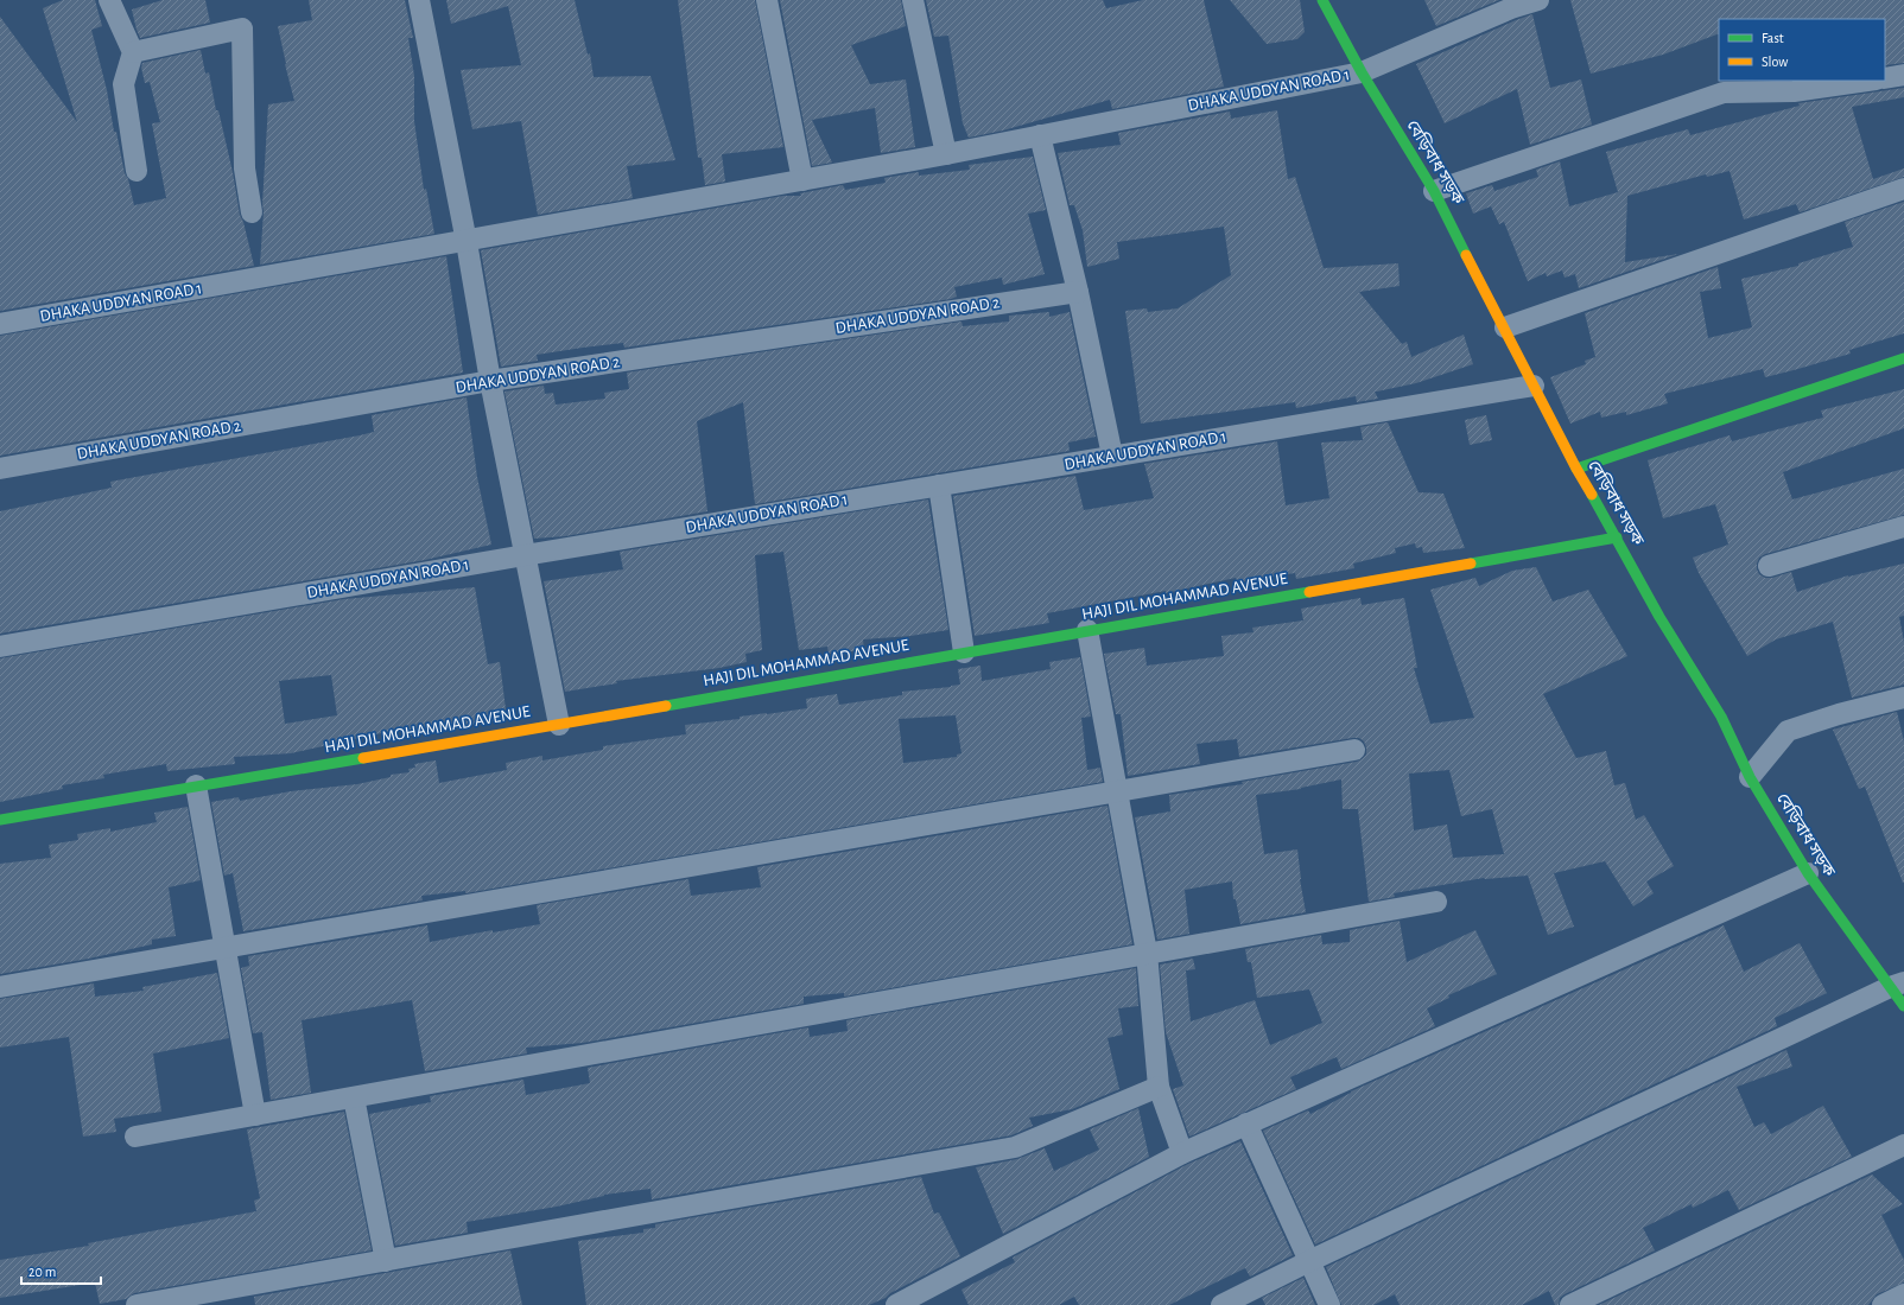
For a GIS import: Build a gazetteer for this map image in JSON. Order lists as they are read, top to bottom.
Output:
{
  "streets": {
    "main road": ["বেড়িবাধ সড়ক", "HAJI DIL MOHAMMAD AVENUE"],
    "street": ["DHAKA UDDYAN ROAD 1", "DHAKA UDDYAN ROAD 2"]
  },
  "crossings": [
    ["DHAKA UDDYAN ROAD 1", "বেড়িবাধ সড়ক"],
    ["বেড়িবাধ সড়ক", "HAJI DIL MOHAMMAD AVENUE"]
  ],
  "legend": ["Fast", "Slow"],
  "scale_bar": "20 m"
}
